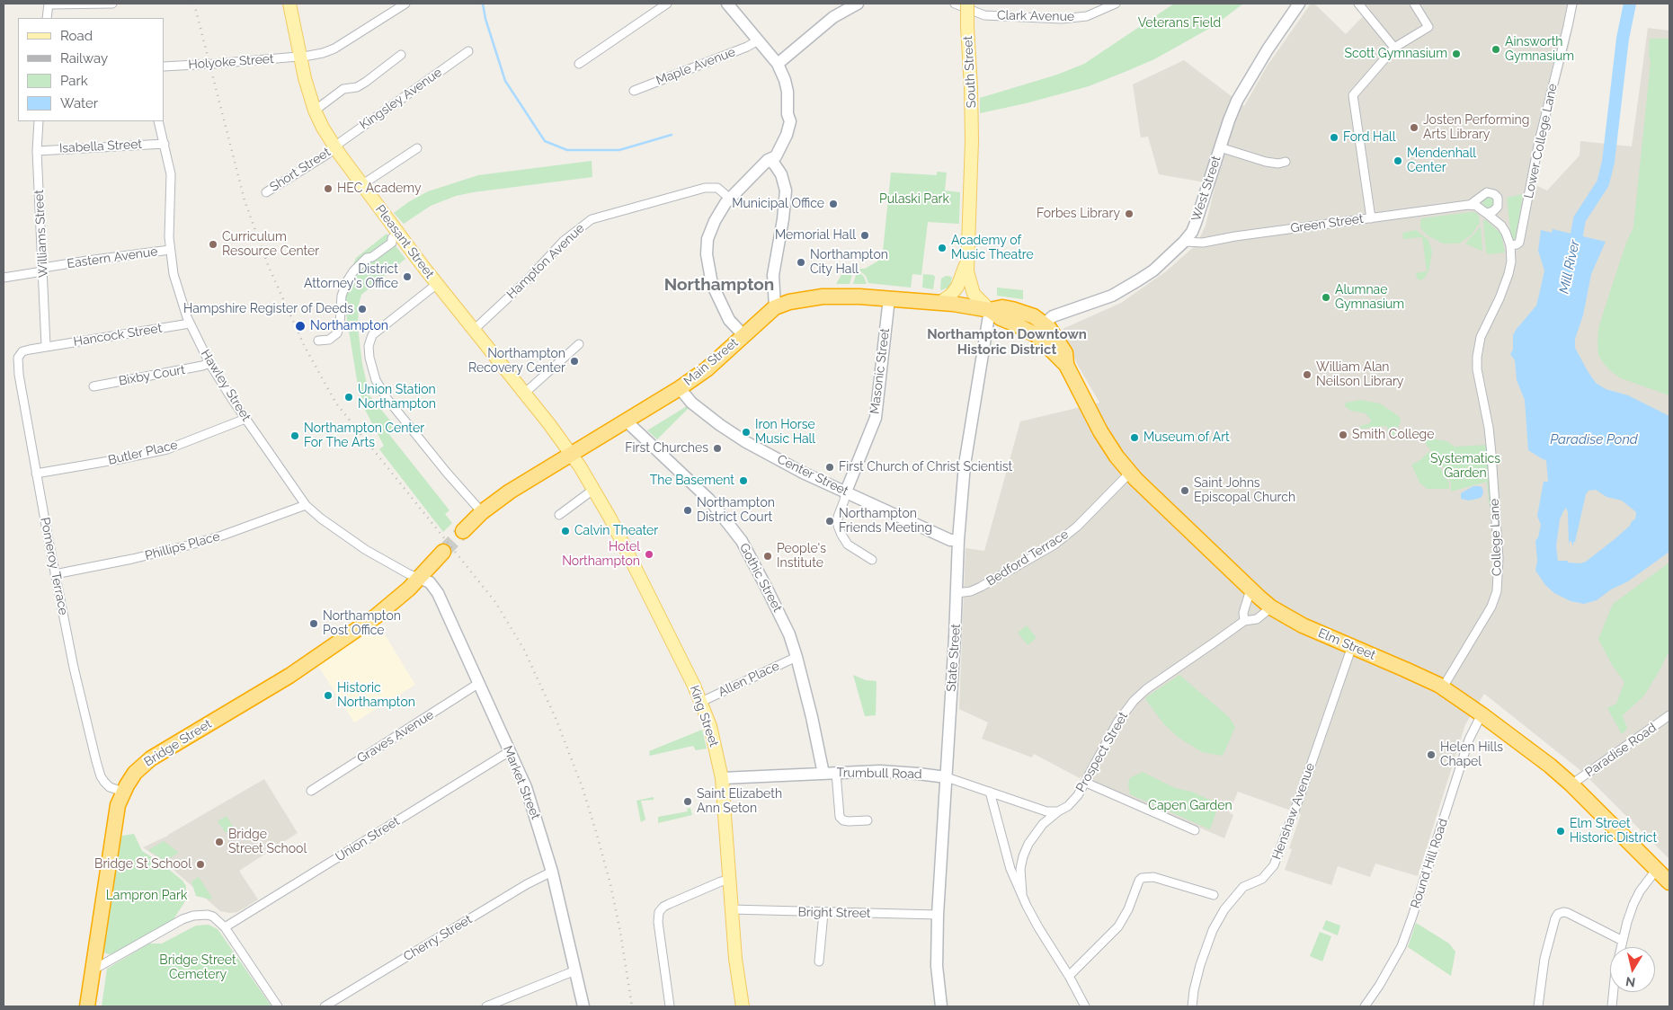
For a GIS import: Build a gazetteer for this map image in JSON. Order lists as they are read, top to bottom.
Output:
{
  "streets": {
    "highway": ["Main Street", "Elm Street", "Bridge Street"],
    "main road": ["South Street", "Pleasant Street", "King Street"],
    "street": [
      "Clark Avenue",
      "Holyoke Street",
      "Maple Avenue",
      "Kingsley Avenue",
      "Lower College Lane",
      "Isabella Street",
      "Short Street",
      "West Street",
      "Green Street",
      "Williams Street",
      "Eastern Avenue",
      "Hampton Avenue",
      "Hancock Street",
      "Masonic Street",
      "Bixby Court",
      "Hawley Street",
      "Butler Place",
      "Center Street",
      "College Lane",
      "Phillips Place",
      "Bedford Terrace",
      "Pomeroy Terrace",
      "Gothic Street",
      "State Street",
      "Allen Place",
      "Graves Avenue",
      "Paradise Road",
      "Prospect Street",
      "Trumbull Road",
      "Market Street",
      "Henshaw Avenue",
      "Union Street",
      "Round Hill Road",
      "Bright Street",
      "Cherry Street"
    ]
  },
  "crossings": [
    ["Holyoke Street", "Pleasant Street"],
    ["Kingsley Avenue", "Short Street"],
    ["Kingsley Avenue", "Pleasant Street"],
    ["Lower College Lane", "College Lane"],
    ["Isabella Street", "Williams Street"],
    ["Isabella Street", "Hawley Street"],
    ["Short Street", "Pleasant Street"],
    ["West Street", "Green Street"],
    ["West Street", "Main Street"],
    ["West Street", "Elm Street"],
    ["Williams Street", "Eastern Avenue"],
    ["Williams Street", "Hancock Street"],
    ["Williams Street", "Pomeroy Terrace"],
    ["Pleasant Street", "Hampton Avenue"],
    ["Pleasant Street", "Main Street"],
    ["Pleasant Street", "King Street"],
    ["Eastern Avenue", "Hawley Street"],
    ["Hancock Street", "Hawley Street"],
    ["Hancock Street", "Pomeroy Terrace"],
    ["Main Street", "Masonic Street"],
    ["Main Street", "Center Street"],
    ["Main Street", "Gothic Street"],
    ["Main Street", "Elm Street"],
    ["Main Street", "State Street"],
    ["Main Street", "King Street"],
    ["Masonic Street", "Center Street"],
    ["Bixby Court", "Hawley Street"],
    ["Hawley Street", "Butler Place"],
    ["Hawley Street", "Phillips Place"],
    ["Hawley Street", "Bridge Street"],
    ["Hawley Street", "Market Street"],
    ["Butler Place", "Pomeroy Terrace"],
    ["Center Street", "State Street"],
    ["College Lane", "Elm Street"],
    ["Phillips Place", "Pomeroy Terrace"],
    ["Bedford Terrace", "Elm Street"],
    ["Bedford Terrace", "State Street"],
    ["Pomeroy Terrace", "Bridge Street"],
    ["Gothic Street", "Allen Place"],
    ["Gothic Street", "Trumbull Road"],
    ["Elm Street", "Paradise Road"],
    ["Elm Street", "Prospect Street"],
    ["Elm Street", "Henshaw Avenue"],
    ["Elm Street", "Round Hill Road"],
    ["State Street", "Trumbull Road"],
    ["State Street", "Bright Street"],
    ["Allen Place", "King Street"],
    ["King Street", "Trumbull Road"],
    ["King Street", "Bright Street"],
    ["Graves Avenue", "Market Street"],
    ["Bridge Street", "Market Street"],
    ["Prospect Street", "Trumbull Road"],
    ["Market Street", "Union Street"],
    ["Market Street", "Cherry Street"]
  ],
  "districts": ["Northampton", "Northampton Downtown Historic District"],
  "water": ["Mill River", "Paradise Pond"],
  "parks": [
    "Veterans Field",
    "Pulaski Park",
    "Systematics Garden",
    "Capen Garden",
    "Lampron Park",
    "Bridge Street Cemetery"
  ],
  "places": [
    "Ainsworth Gymnasium",
    "Scott Gymnasium",
    "Josten Performing Arts Library",
    "Ford Hall",
    "Mendenhall Center",
    "HEC Academy",
    "Municipal Office",
    "Forbes Library",
    "Memorial Hall",
    "Curriculum Resource Center",
    "Academy of Music Theatre",
    "Northampton City Hall",
    "District Attorney's Office",
    "Alumnae Gymnasium",
    "Hampshire Register of Deeds",
    "Northampton",
    "Northampton Recovery Center",
    "William Alan Neilson Library",
    "Union Station Northampton",
    "Iron Horse Music Hall",
    "Smith College",
    "Northampton Center For The Arts",
    "Museum of Art",
    "First Churches",
    "First Church of Christ Scientist",
    "The Basement",
    "Saint Johns Episcopal Church",
    "Northampton District Court",
    "Northampton Friends Meeting",
    "Calvin Theater",
    "Hotel Northampton",
    "People's Institute",
    "Northampton Post Office",
    "Historic Northampton",
    "Helen Hills Chapel",
    "Saint Elizabeth Ann Seton",
    "Elm Street Historic District",
    "Bridge Street School",
    "Bridge St School"
  ],
  "legend": [
    "Road",
    "Railway",
    "Park",
    "Water"
  ],
  "north": "bottom"
}
